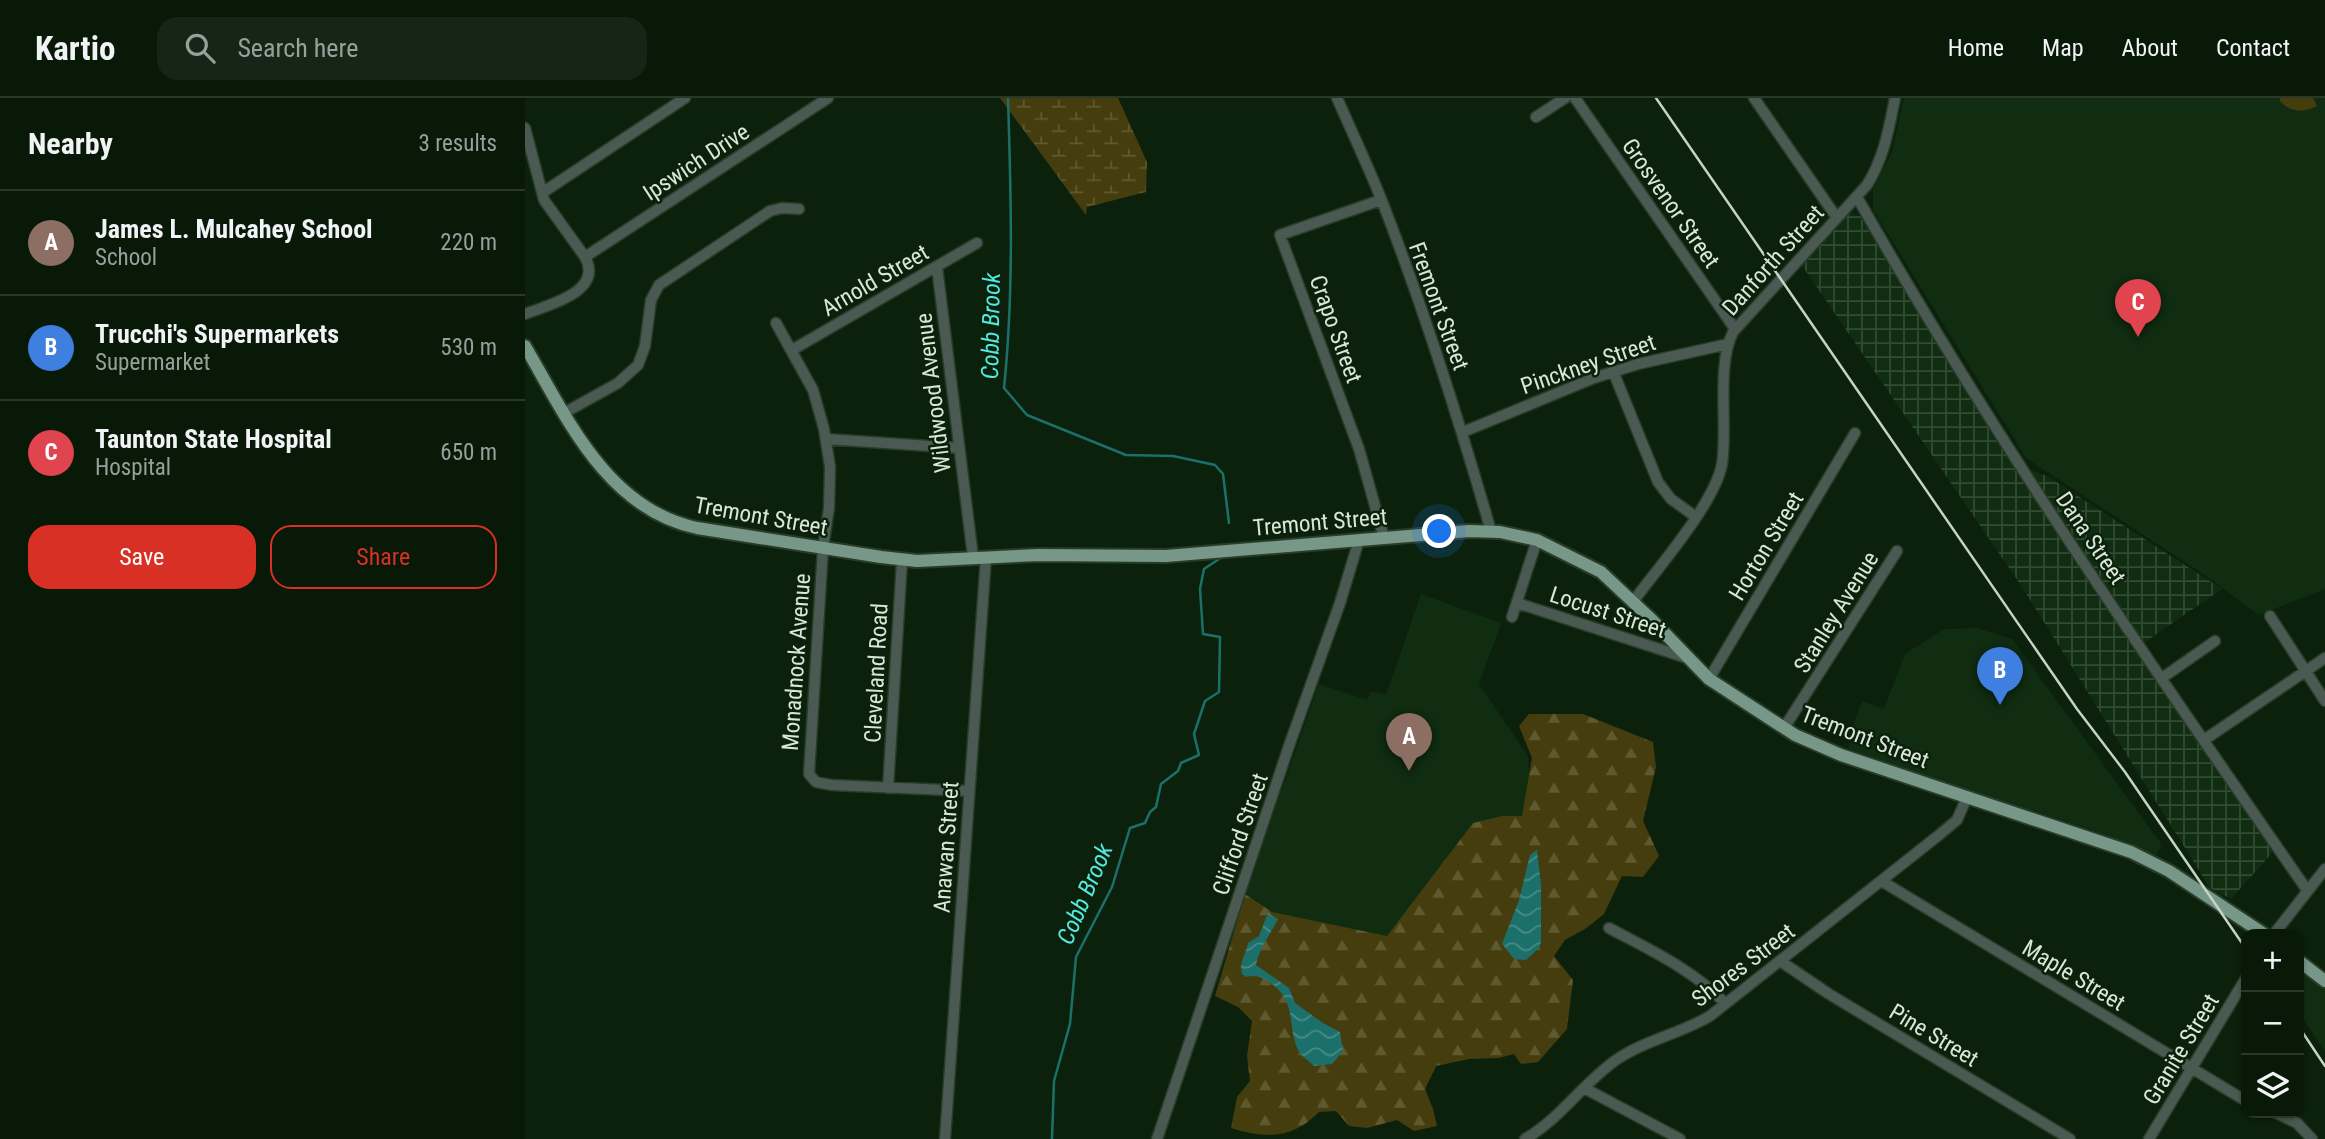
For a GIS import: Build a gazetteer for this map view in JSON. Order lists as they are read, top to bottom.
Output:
{
  "streets": {
    "main road": ["Tremont Street"],
    "street": [
      "Ipswich Drive",
      "Grosvenor Street",
      "Danforth Street",
      "Arnold Street",
      "Fremont Street",
      "Crapo Street",
      "Pinckney Street",
      "Wildwood Avenue",
      "Dana Street",
      "Horton Street",
      "Locust Street",
      "Stanley Avenue",
      "Monadnock Avenue",
      "Cleveland Road",
      "Clifford Street",
      "Anawan Street",
      "Shores Street",
      "Maple Street",
      "Pine Street",
      "Granite Street"
    ]
  },
  "crossings": [
    ["Grosvenor Street", "Danforth Street"],
    ["Danforth Street", "Pinckney Street"],
    ["Danforth Street", "Tremont Street"],
    ["Danforth Street", "Dana Street"],
    ["Arnold Street", "Wildwood Avenue"],
    ["Arnold Street", "Monadnock Avenue"],
    ["Fremont Street", "Crapo Street"],
    ["Fremont Street", "Pinckney Street"],
    ["Fremont Street", "Tremont Street"],
    ["Crapo Street", "Tremont Street"],
    ["Wildwood Avenue", "Tremont Street"],
    ["Wildwood Avenue", "Anawan Street"],
    ["Tremont Street", "Horton Street"],
    ["Tremont Street", "Locust Street"],
    ["Tremont Street", "Stanley Avenue"],
    ["Tremont Street", "Monadnock Avenue"],
    ["Tremont Street", "Cleveland Road"],
    ["Tremont Street", "Clifford Street"],
    ["Tremont Street", "Anawan Street"],
    ["Tremont Street", "Shores Street"],
    ["Monadnock Avenue", "Cleveland Road"],
    ["Shores Street", "Maple Street"],
    ["Shores Street", "Pine Street"],
    ["Maple Street", "Granite Street"]
  ],
  "water": ["Cobb Brook"],
  "page": {
    "header": "Kartio",
    "search": "Search here",
    "nav": [
      "Home",
      "Map",
      "About",
      "Contact"
    ],
    "heading": ["Nearby", "3 results"],
    "list": [
      {
        "mark": "A",
        "name": "James L. Mulcahey School",
        "note": "School",
        "value": "220 m"
      },
      {
        "mark": "B",
        "name": "Trucchi's Supermarkets",
        "note": "Supermarket",
        "value": "530 m"
      },
      {
        "mark": "C",
        "name": "Taunton State Hospital",
        "note": "Hospital",
        "value": "650 m"
      }
    ],
    "pins": ["C", "B", "A"],
    "buttons": ["Save", "Share"],
    "map_buttons": ["+", "−"]
  }
}
